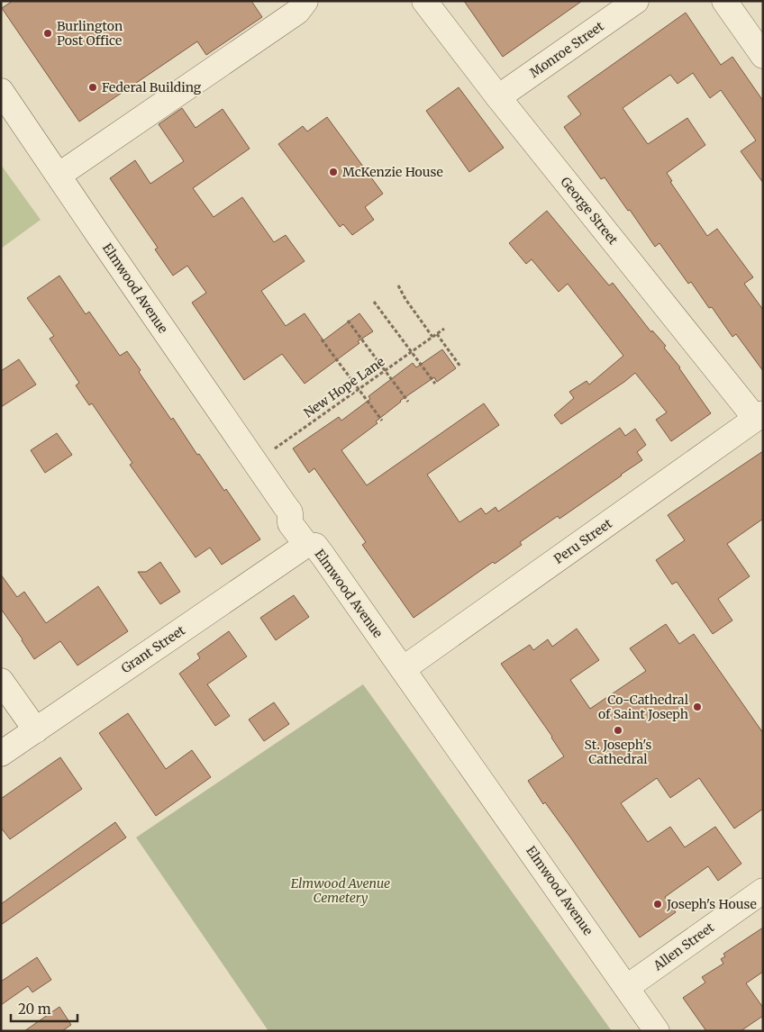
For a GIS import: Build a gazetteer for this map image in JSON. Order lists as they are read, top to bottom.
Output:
{
  "streets": {
    "street": [
      "Monroe Street",
      "George Street",
      "Elmwood Avenue",
      "Peru Street",
      "Grant Street",
      "Allen Street"
    ],
    "path": ["New Hope Lane"]
  },
  "crossings": [
    ["Monroe Street", "George Street"],
    ["George Street", "Peru Street"],
    ["Elmwood Avenue", "New Hope Lane"],
    ["Elmwood Avenue", "Peru Street"],
    ["Elmwood Avenue", "Grant Street"],
    ["Elmwood Avenue", "Allen Street"]
  ],
  "parks": ["Elmwood Avenue Cemetery"],
  "places": [
    "Burlington Post Office",
    "Federal Building",
    "McKenzie House",
    "Co-Cathedral of Saint Joseph",
    "St. Joseph's Cathedral",
    "Joseph's House"
  ],
  "scale_bar": "20 m"
}
